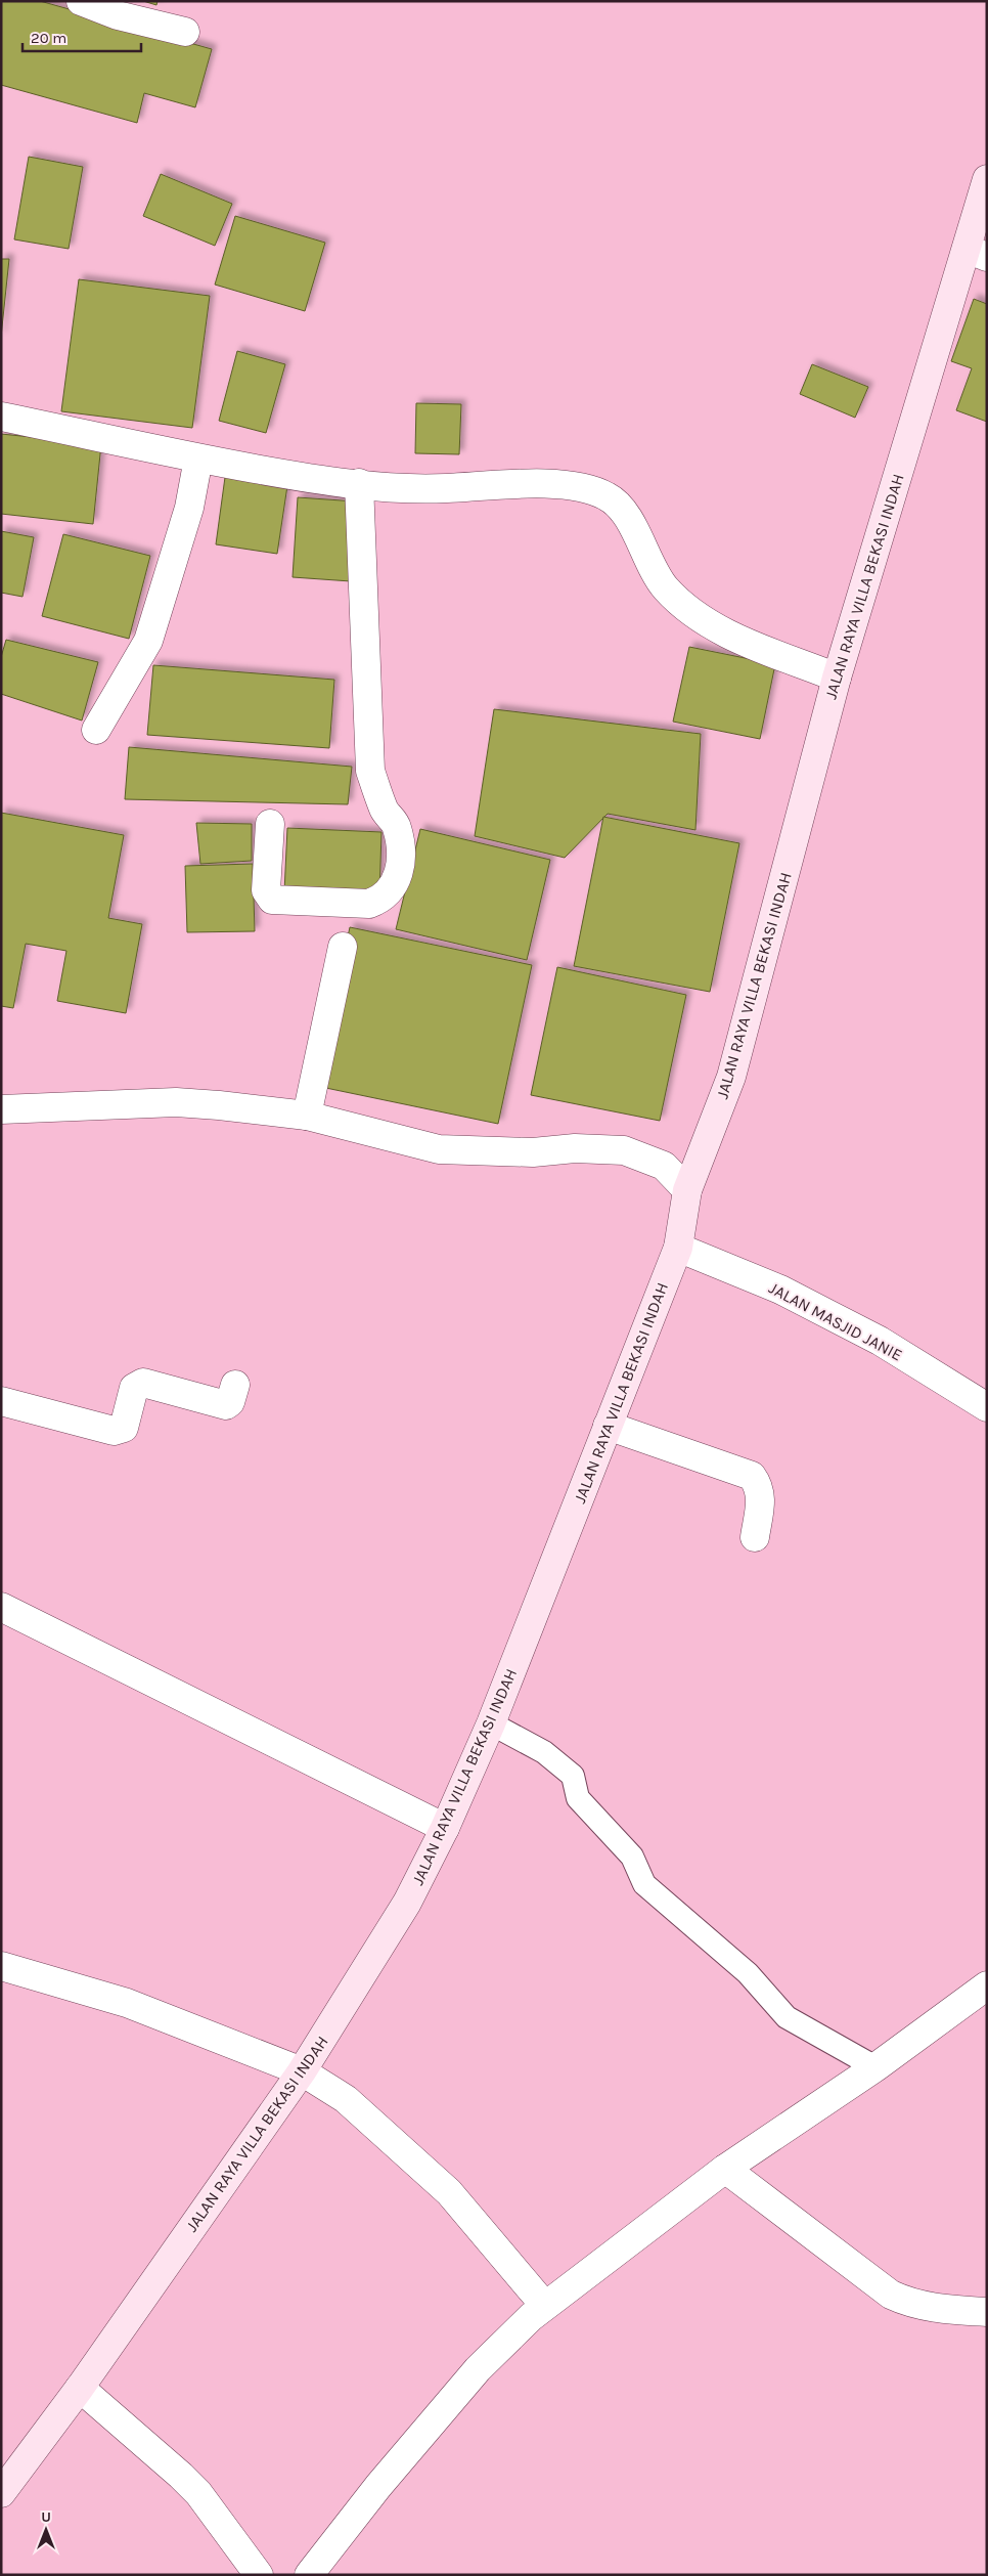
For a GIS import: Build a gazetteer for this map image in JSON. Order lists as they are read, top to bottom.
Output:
{
  "streets": {
    "main road": ["JALAN RAYA VILLA BEKASI INDAH"],
    "street": ["JALAN MASJID JANIE"]
  },
  "crossings": [
    ["JALAN RAYA VILLA BEKASI INDAH", "JALAN MASJID JANIE"]
  ],
  "scale_bar": "20 m",
  "north": "top"
}
